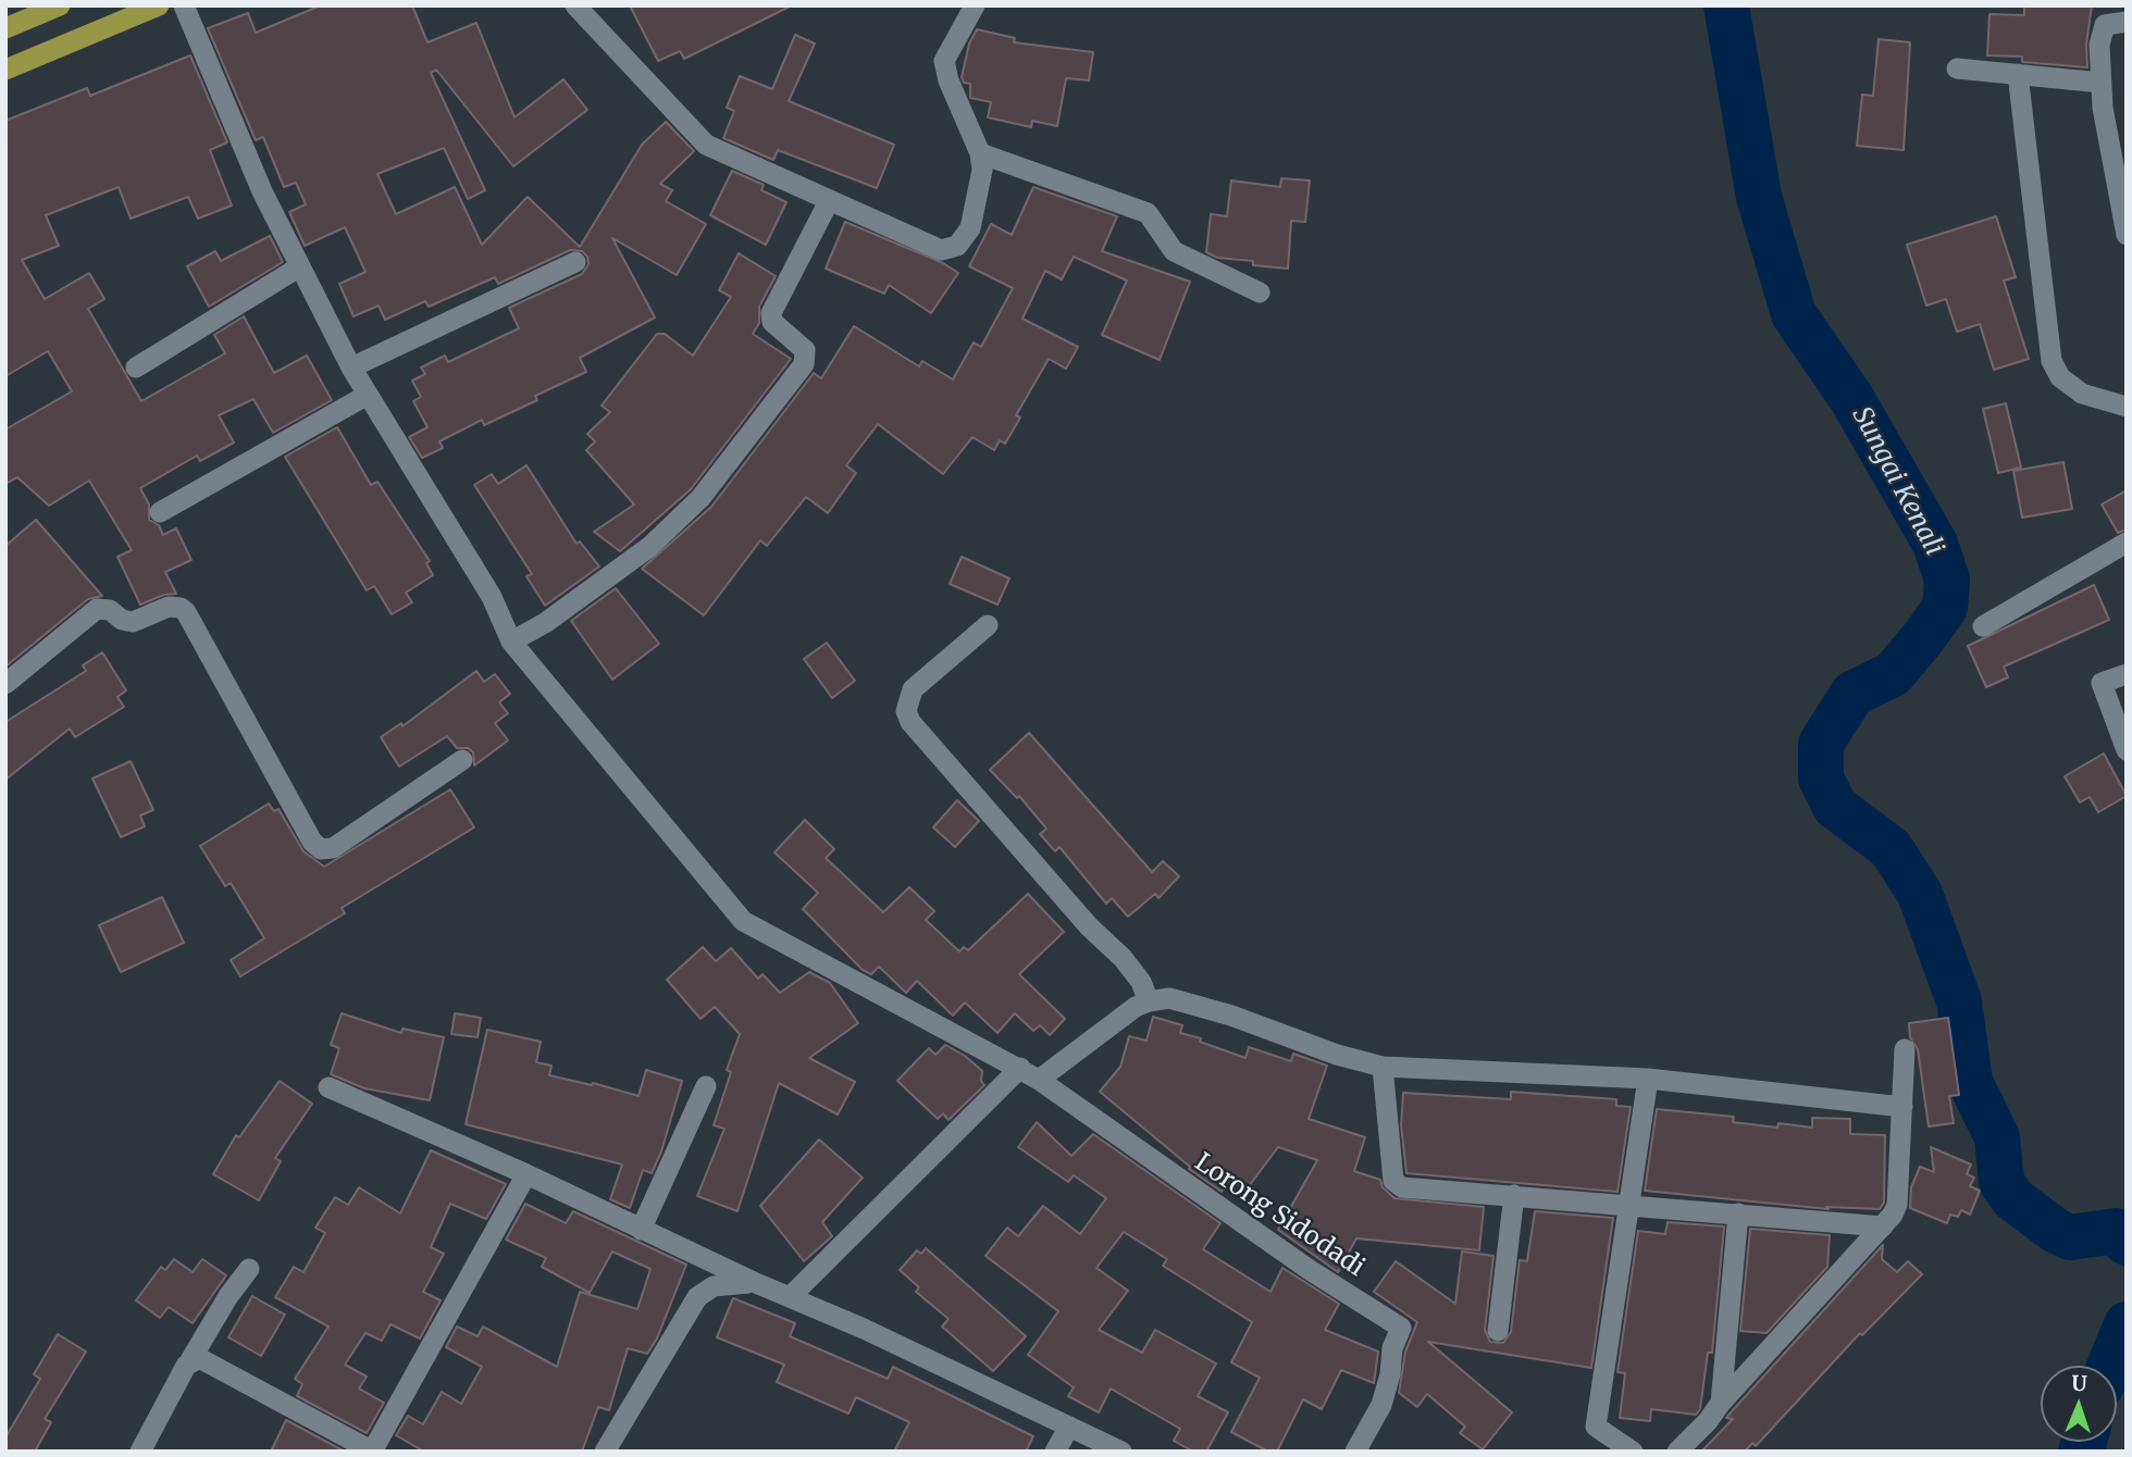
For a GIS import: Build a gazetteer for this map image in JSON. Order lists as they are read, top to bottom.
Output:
{
  "streets": {
    "street": ["Lorong Sidodadi"]
  },
  "water": ["Sungai Kenali"],
  "north": "top"
}
